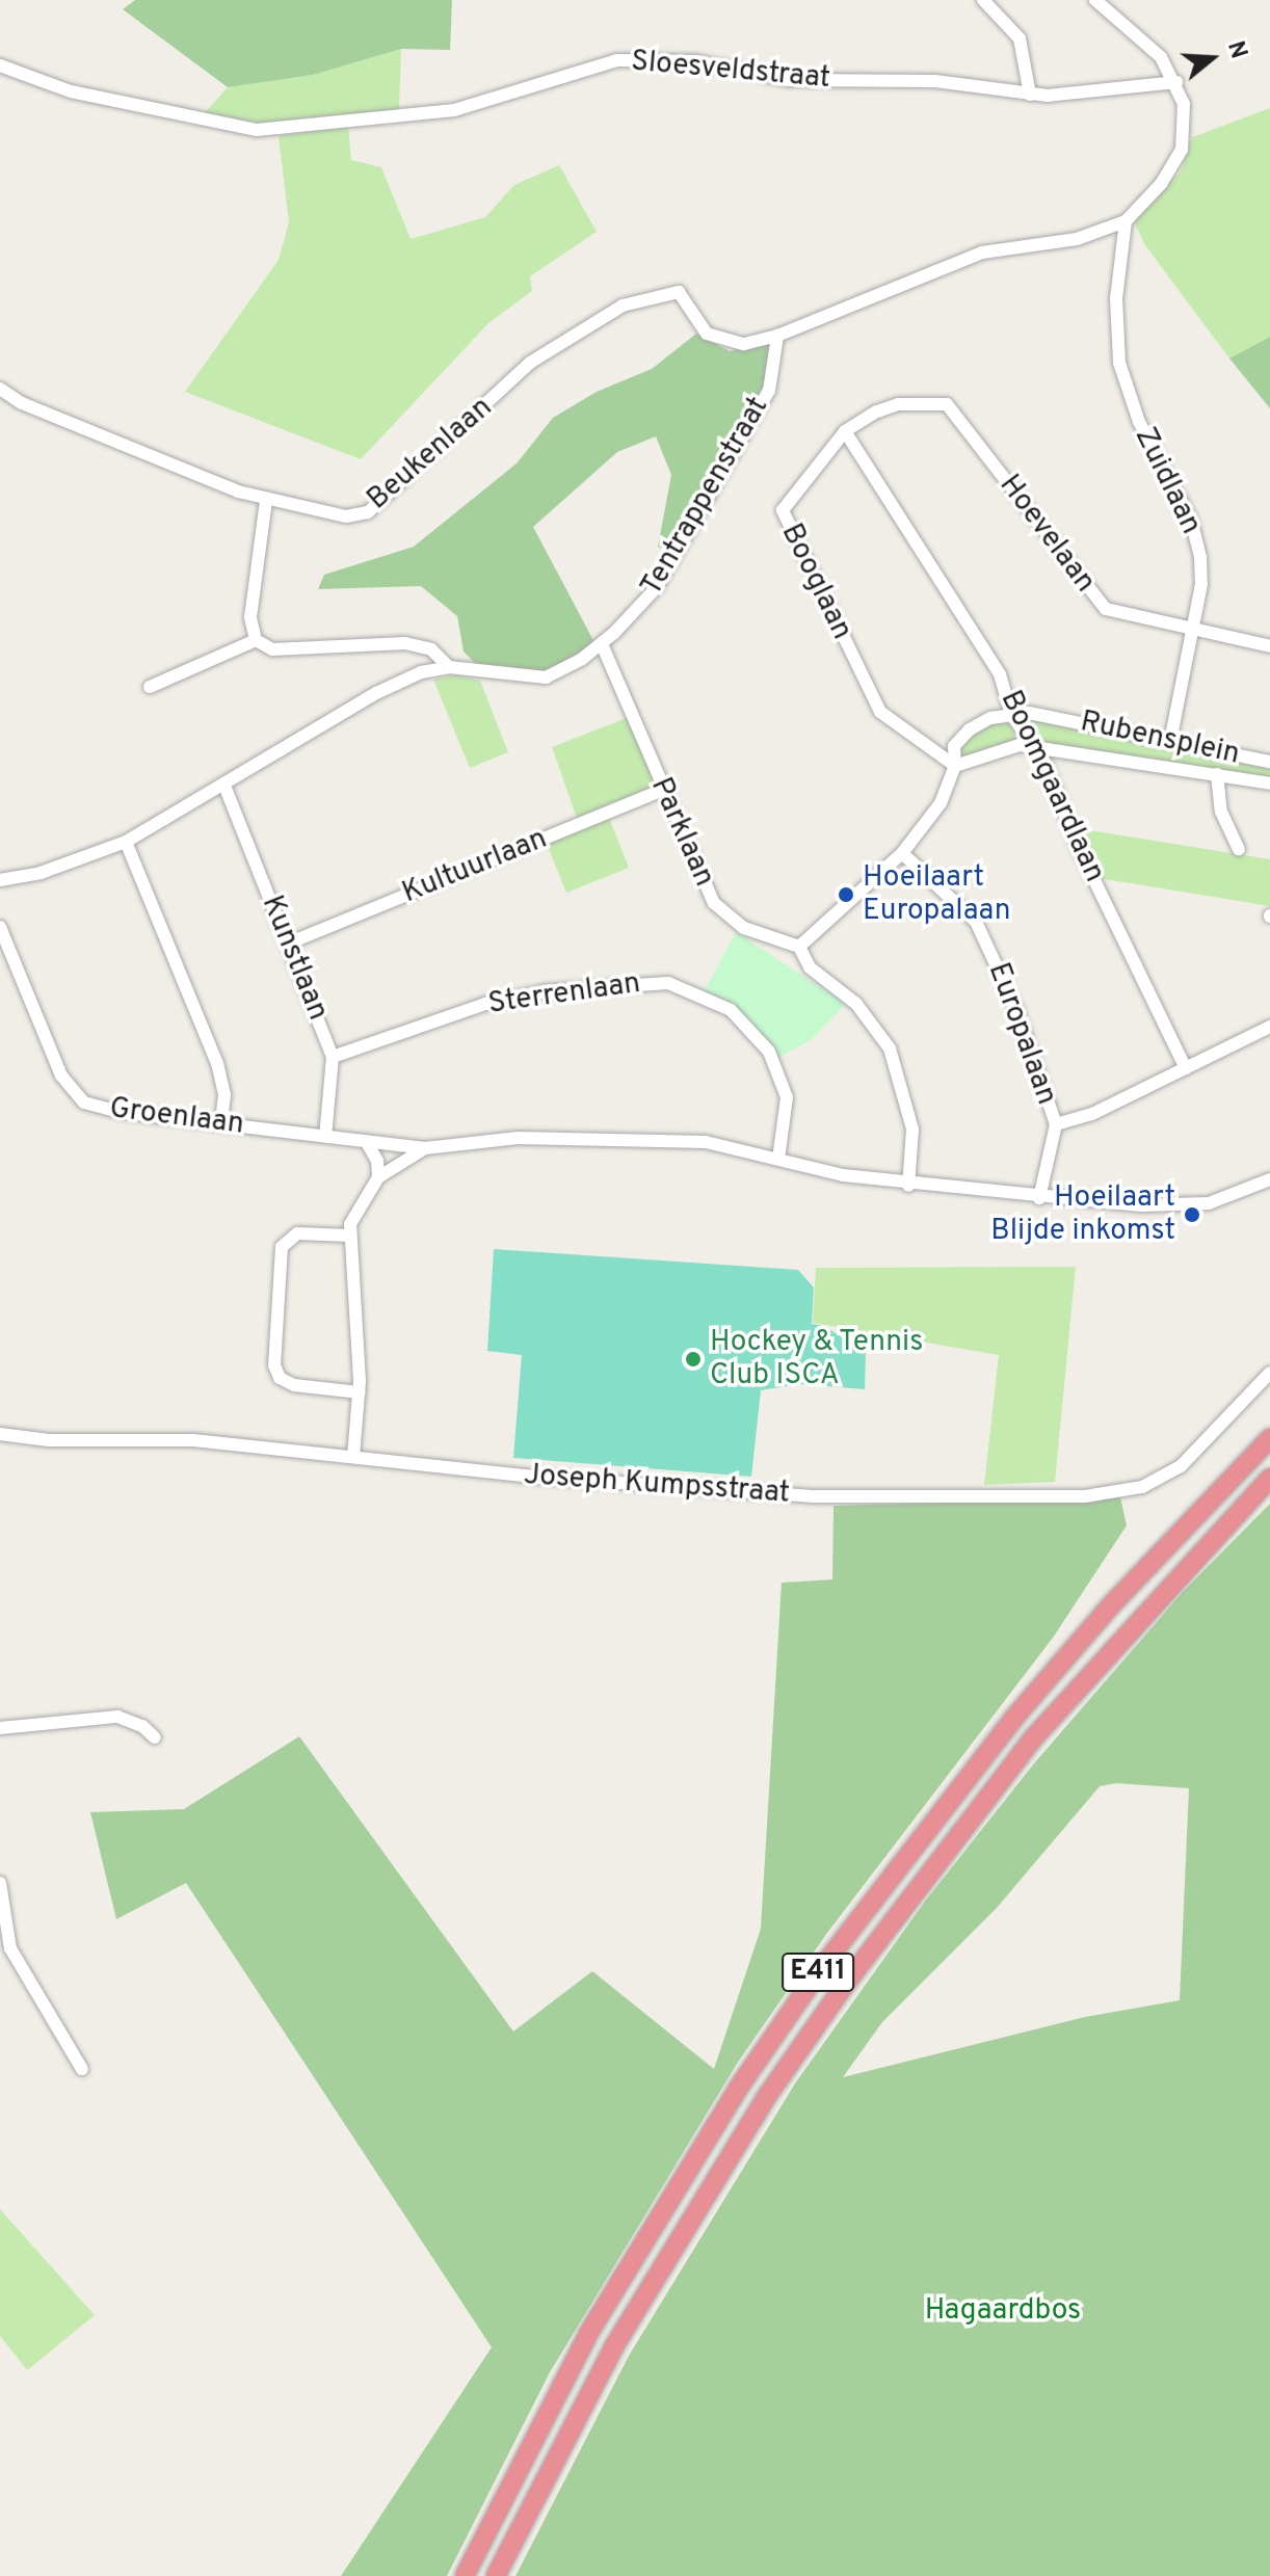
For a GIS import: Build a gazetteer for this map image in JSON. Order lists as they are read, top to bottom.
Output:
{
  "streets": {
    "highway": ["E411"],
    "street": [
      "Sloesveldstraat",
      "Beukenlaan",
      "Zuidlaan",
      "Tentrappenstraat",
      "Hoevelaan",
      "Booglaan",
      "Rubensplein",
      "Boomgaardlaan",
      "Parklaan",
      "Kultuurlaan",
      "Kunstlaan",
      "Sterrenlaan",
      "Europalaan",
      "Groenlaan",
      "Joseph Kumpsstraat"
    ]
  },
  "crossings": [
    ["Beukenlaan", "Tentrappenstraat"],
    ["Zuidlaan", "Hoevelaan"],
    ["Zuidlaan", "Rubensplein"],
    ["Tentrappenstraat", "Parklaan"],
    ["Tentrappenstraat", "Kunstlaan"],
    ["Hoevelaan", "Booglaan"],
    ["Booglaan", "Rubensplein"],
    ["Booglaan", "Boomgaardlaan"],
    ["Rubensplein", "Boomgaardlaan"],
    ["Parklaan", "Kultuurlaan"],
    ["Kultuurlaan", "Kunstlaan"],
    ["Kunstlaan", "Sterrenlaan"],
    ["Kunstlaan", "Groenlaan"]
  ],
  "parks": ["Hagaardbos"],
  "places": ["Hoeilaart Europalaan", "Hoeilaart Blijde inkomst", "Hockey & Tennis Club ISCA"],
  "north": "right"
}
